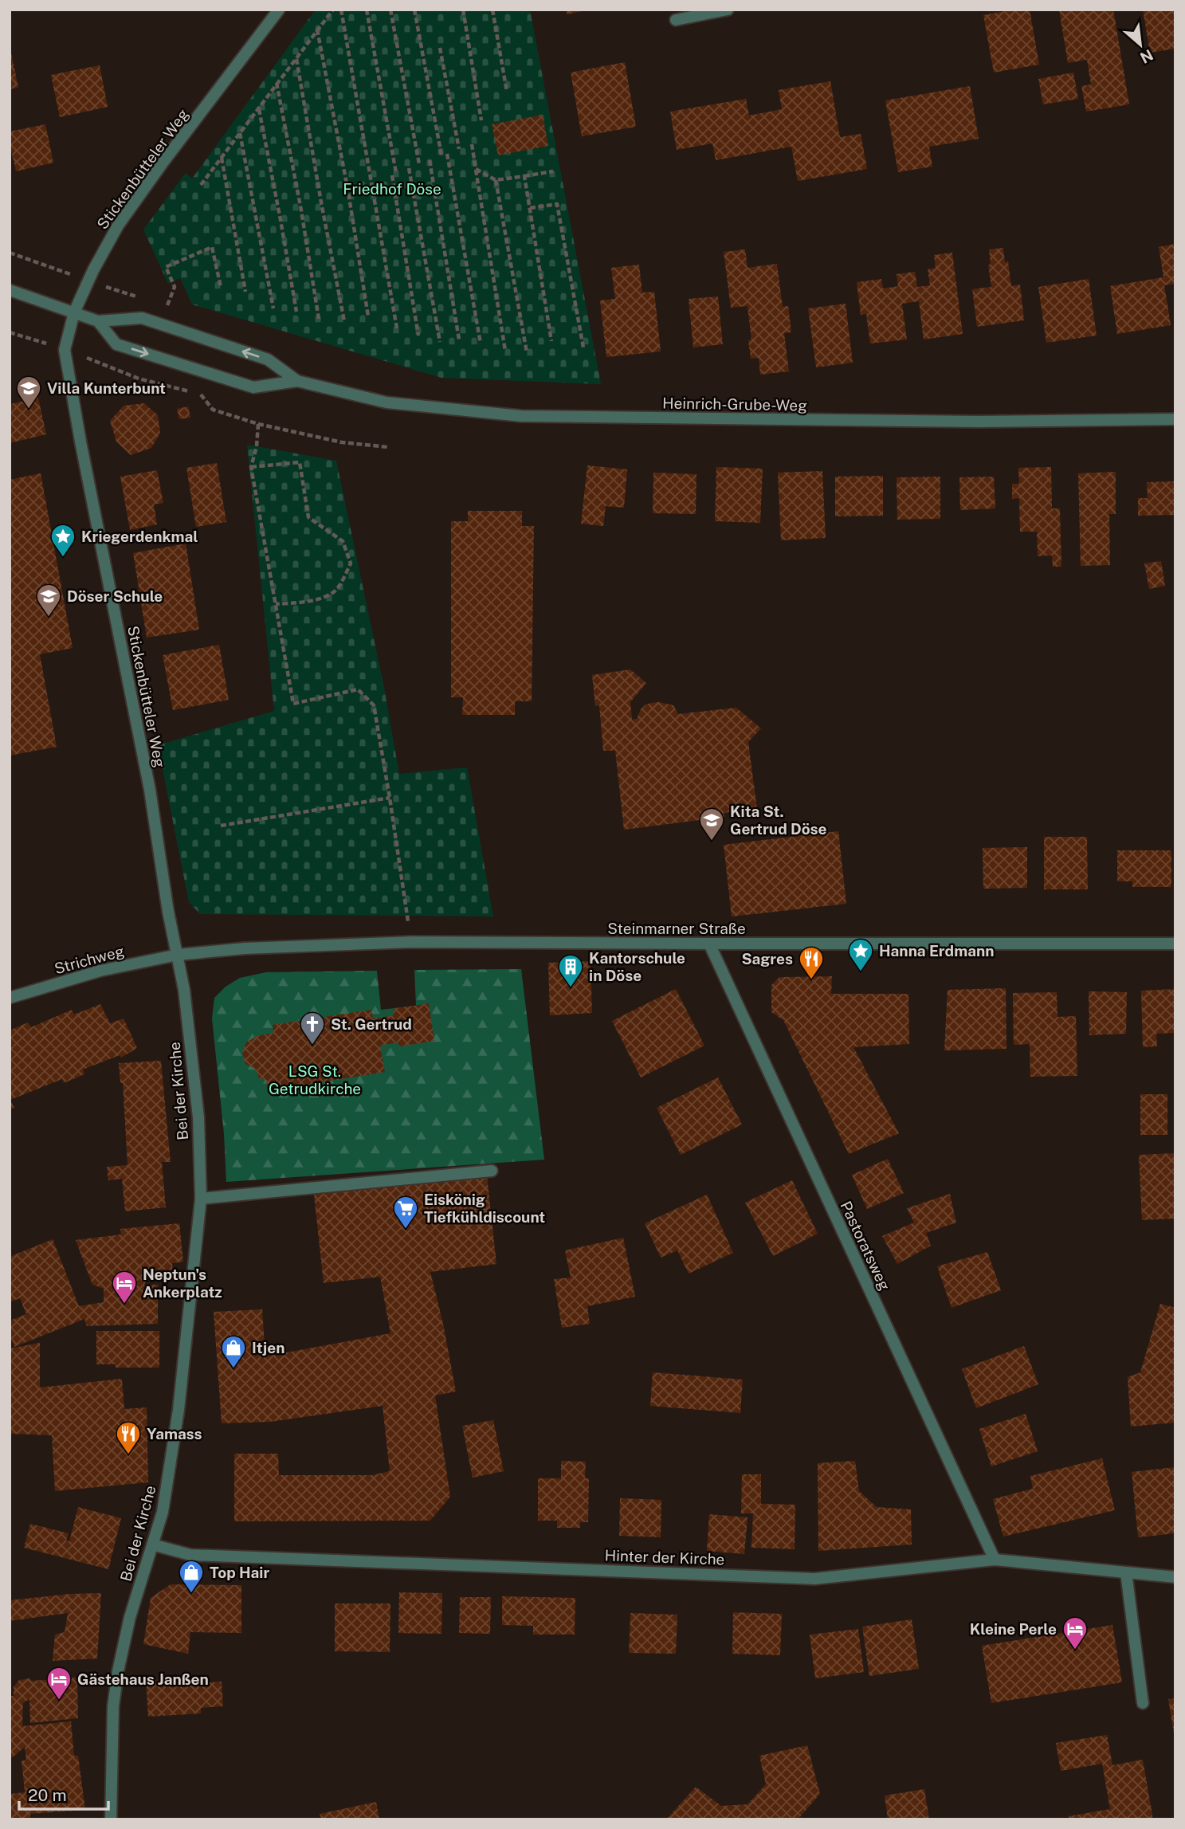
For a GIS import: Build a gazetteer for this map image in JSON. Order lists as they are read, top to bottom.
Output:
{
  "streets": {
    "street": [
      "Stickenbütteler Weg",
      "Heinrich-Grube-Weg",
      "Steinmarner Straße",
      "Strichweg",
      "Bei der Kirche",
      "Pastoratsweg",
      "Hinter der Kirche"
    ]
  },
  "crossings": [
    ["Stickenbütteler Weg", "Heinrich-Grube-Weg"],
    ["Stickenbütteler Weg", "Steinmarner Straße"],
    ["Stickenbütteler Weg", "Strichweg"],
    ["Stickenbütteler Weg", "Bei der Kirche"],
    ["Steinmarner Straße", "Strichweg"],
    ["Steinmarner Straße", "Bei der Kirche"],
    ["Steinmarner Straße", "Pastoratsweg"],
    ["Strichweg", "Bei der Kirche"],
    ["Bei der Kirche", "Hinter der Kirche"],
    ["Pastoratsweg", "Hinter der Kirche"]
  ],
  "parks": ["Friedhof Döse", "LSG St. Getrudkirche"],
  "places": {
    "school or university": ["Villa Kunterbunt", "Döser Schule", "Kita St. Gertrud Döse"],
    "place": ["Kriegerdenkmal", "Hanna Erdmann"],
    "restaurant": ["Sagres", "Yamass"],
    "building": ["Kantorschule in Döse"],
    "church": ["St. Gertrud"],
    "supermarket": ["Eiskönig Tiefkühldiscount"],
    "hotel": ["Neptun's Ankerplatz", "Kleine Perle", "Gästehaus Janßen"],
    "shop": ["Itjen", "Top Hair"]
  },
  "scale_bar": "20 m",
  "north": "bottom right"
}
